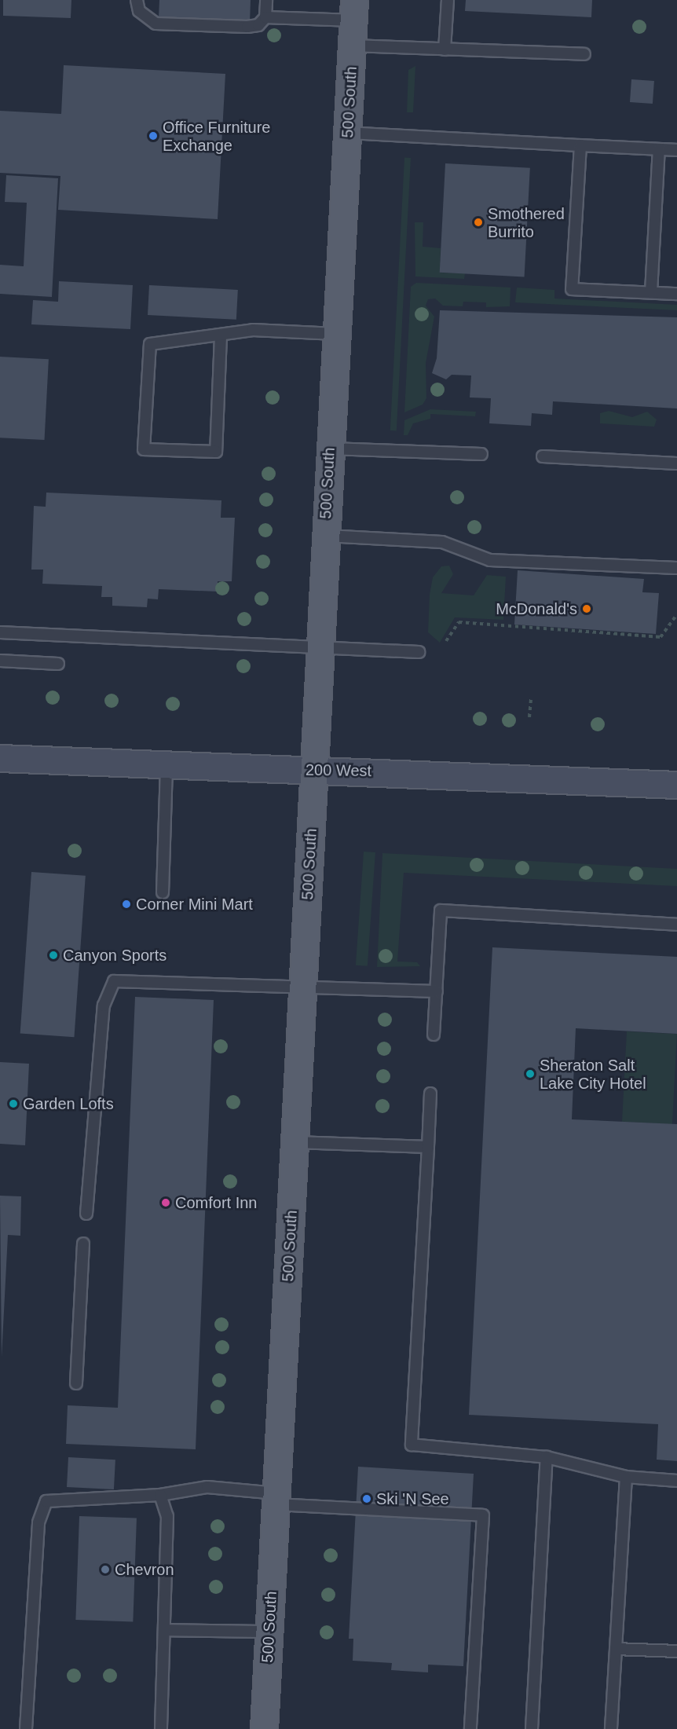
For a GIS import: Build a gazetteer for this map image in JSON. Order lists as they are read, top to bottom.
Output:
{
  "streets": {
    "main road": ["500 South"],
    "street": ["200 West"]
  },
  "crossings": [
    ["500 South", "200 West"]
  ],
  "places": [
    "Office Furniture Exchange",
    "Smothered Burrito",
    "McDonald's",
    "Corner Mini Mart",
    "Canyon Sports",
    "Sheraton Salt Lake City Hotel",
    "Garden Lofts",
    "Comfort Inn",
    "Ski 'N See",
    "Chevron"
  ]
}
